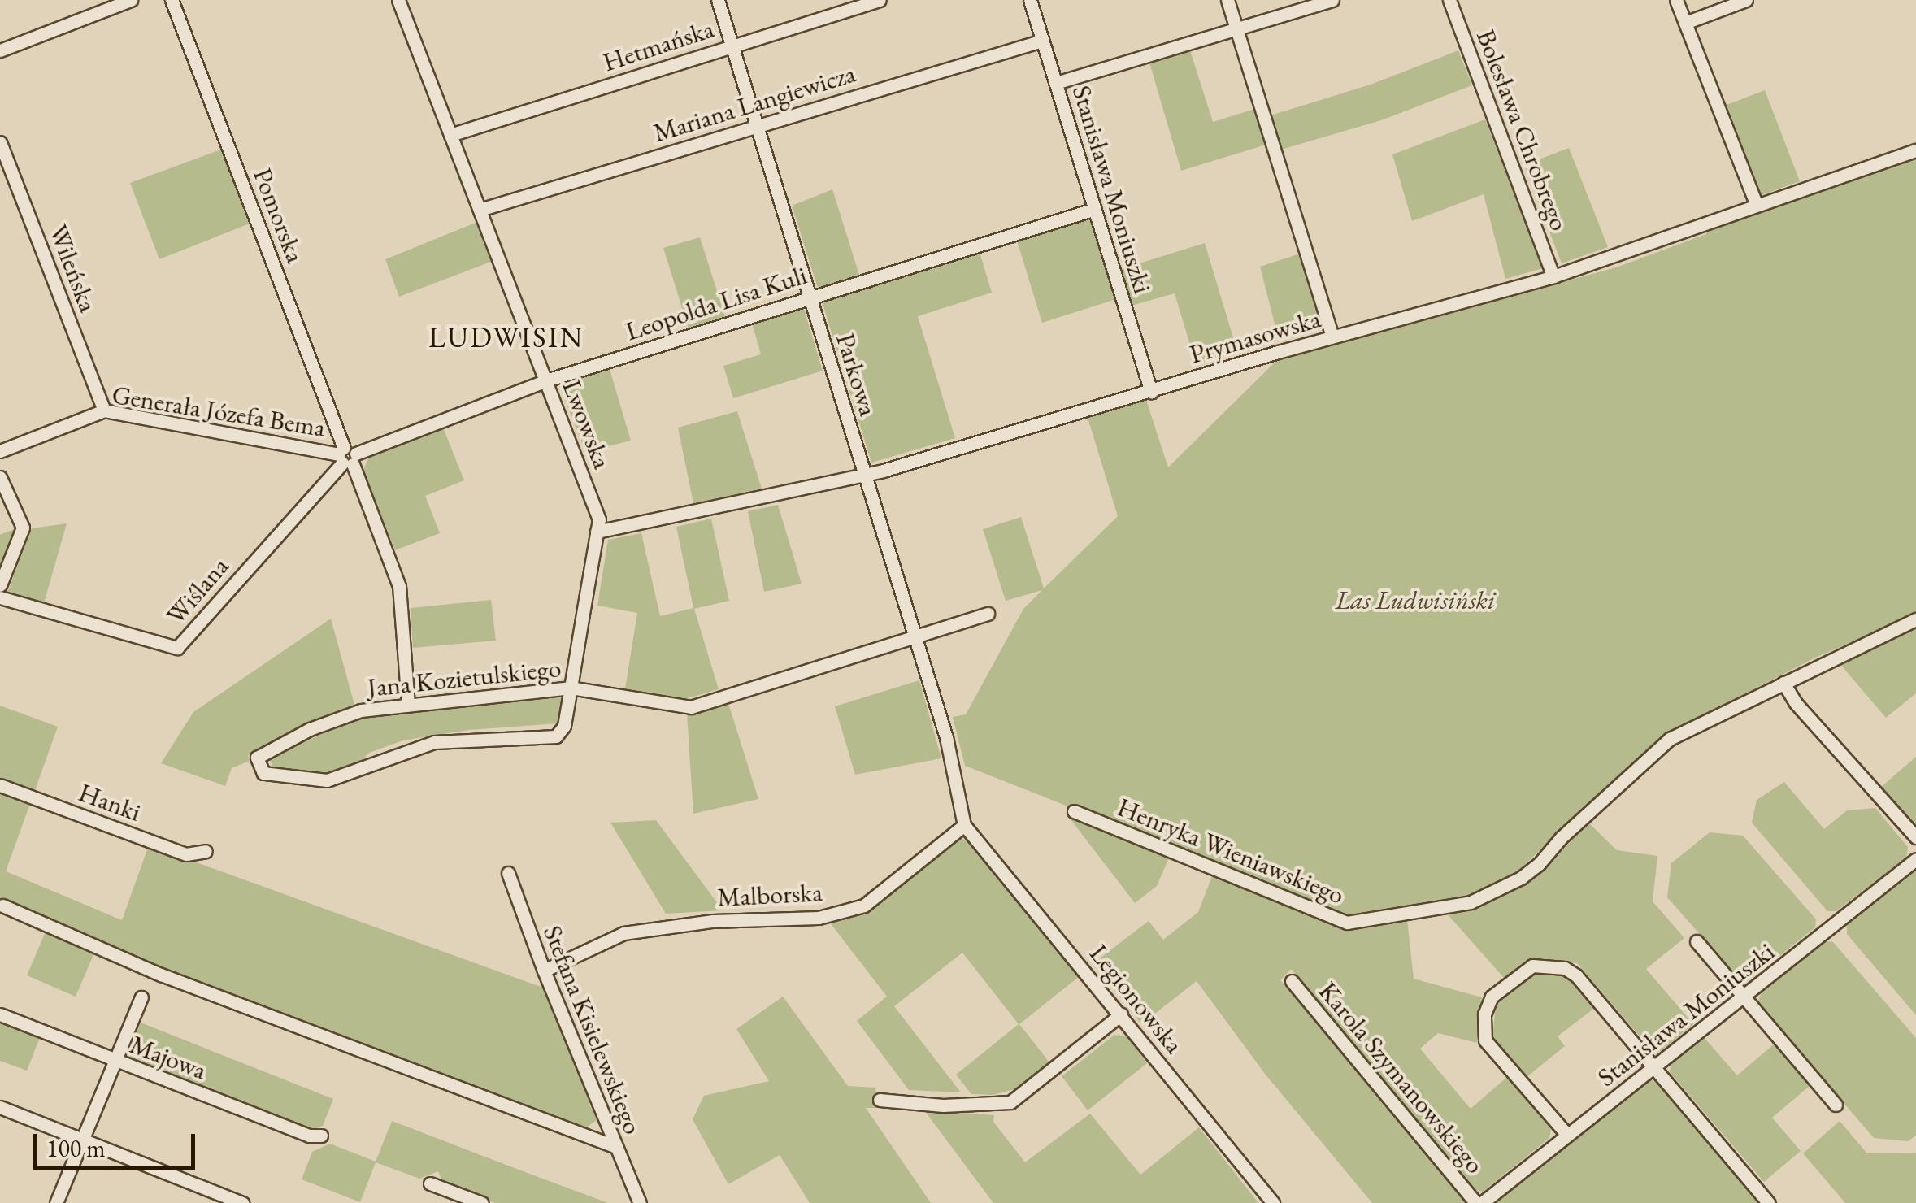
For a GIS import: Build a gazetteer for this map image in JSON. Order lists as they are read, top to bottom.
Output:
{
  "streets": {
    "street": [
      "Hetmańska",
      "Mariana Langiewicza",
      "Bolesława Chrobrego",
      "Stanisława Moniuszki",
      "Pomorska",
      "Wileńska",
      "Leopolda Lisa Kuli",
      "Prymasowska",
      "Parkowa",
      "Generała Józefa Bema",
      "Lwowska",
      "Wiślana",
      "Jana Kozietulskiego",
      "Hanki",
      "Henryka Wieniawskiego",
      "Malborska",
      "Legionowska",
      "Stefana Kisielewskiego",
      "Majowa",
      "Karola Szymanowskiego"
    ]
  },
  "crossings": [
    ["Hetmańska", "Parkowa"],
    ["Hetmańska", "Lwowska"],
    ["Mariana Langiewicza", "Stanisława Moniuszki"],
    ["Mariana Langiewicza", "Parkowa"],
    ["Mariana Langiewicza", "Lwowska"],
    ["Bolesława Chrobrego", "Prymasowska"],
    ["Stanisława Moniuszki", "Leopolda Lisa Kuli"],
    ["Stanisława Moniuszki", "Prymasowska"],
    ["Stanisława Moniuszki", "Karola Szymanowskiego"],
    ["Pomorska", "Leopolda Lisa Kuli"],
    ["Pomorska", "Generała Józefa Bema"],
    ["Pomorska", "Wiślana"],
    ["Pomorska", "Jana Kozietulskiego"],
    ["Wileńska", "Generała Józefa Bema"],
    ["Leopolda Lisa Kuli", "Parkowa"],
    ["Leopolda Lisa Kuli", "Generała Józefa Bema"],
    ["Leopolda Lisa Kuli", "Lwowska"],
    ["Leopolda Lisa Kuli", "Wiślana"],
    ["Prymasowska", "Parkowa"],
    ["Prymasowska", "Lwowska"],
    ["Parkowa", "Jana Kozietulskiego"],
    ["Parkowa", "Malborska"],
    ["Parkowa", "Legionowska"],
    ["Generała Józefa Bema", "Wiślana"],
    ["Lwowska", "Jana Kozietulskiego"],
    ["Malborska", "Legionowska"],
    ["Malborska", "Stefana Kisielewskiego"]
  ],
  "districts": ["LUDWISIN"],
  "parks": ["Las Ludwisiński"],
  "scale_bar": "100 m"
}
